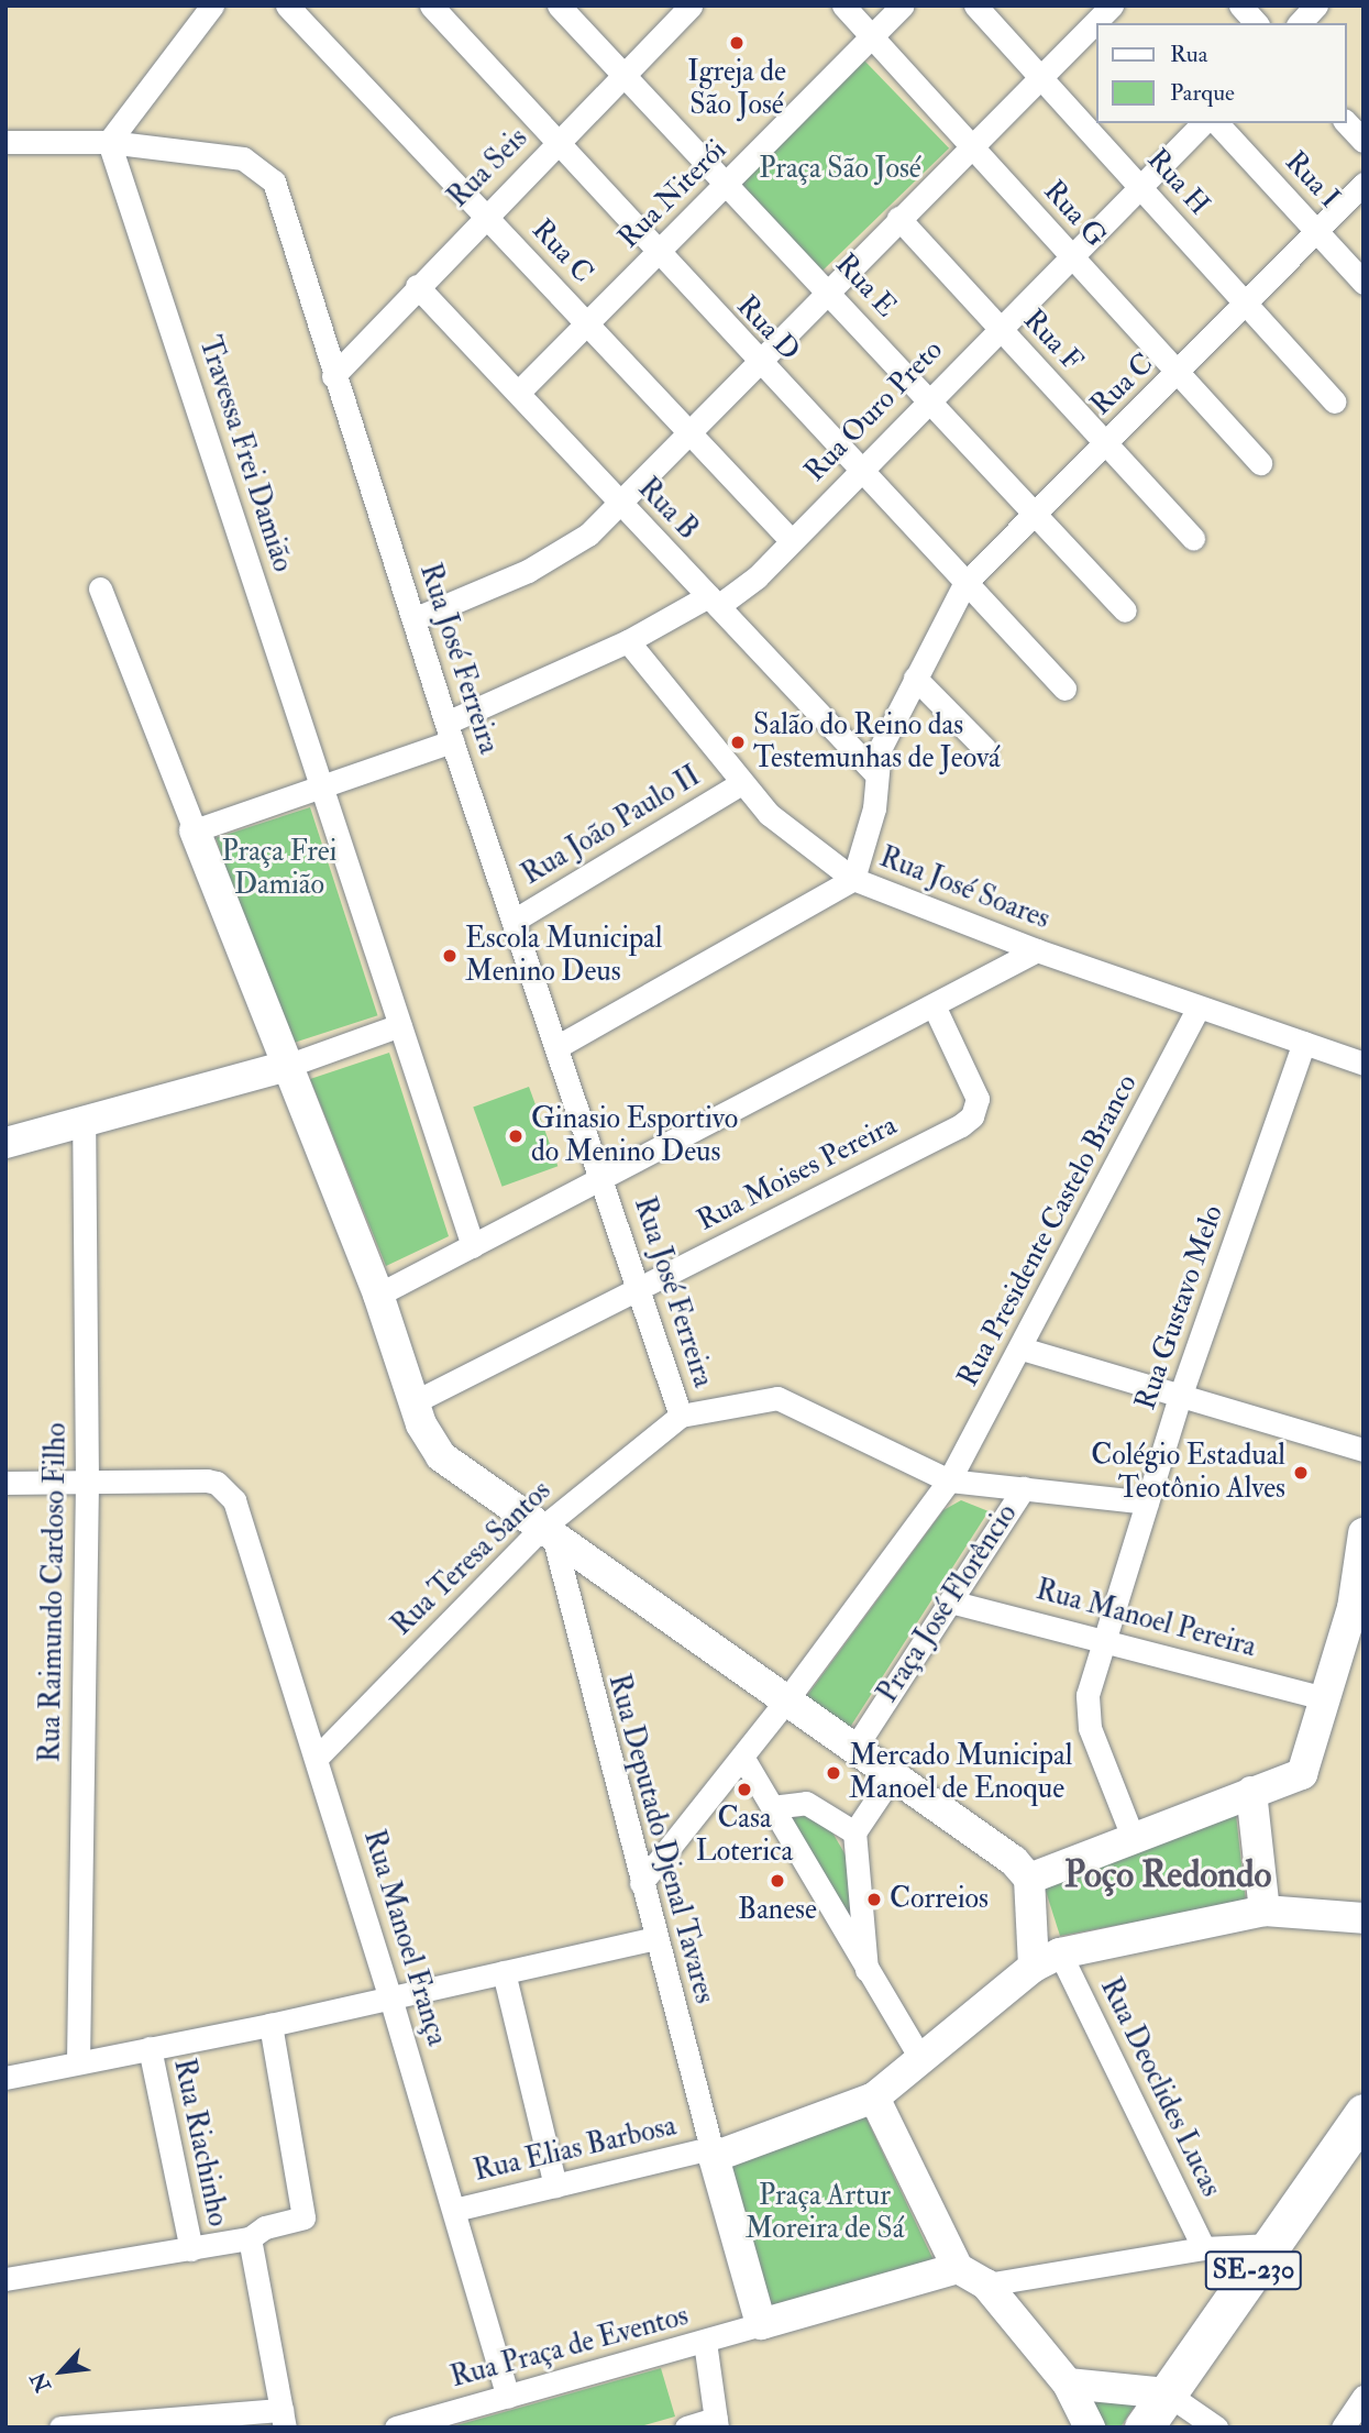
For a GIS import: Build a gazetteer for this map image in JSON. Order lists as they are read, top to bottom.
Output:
{
  "streets": {
    "main road": ["SE-230"],
    "street": [
      "Rua Seis",
      "Rua I",
      "Rua H",
      "Rua Niterói",
      "Rua G",
      "Rua C",
      "Rua E",
      "Rua D",
      "Rua F",
      "Rua Ouro Preto",
      "Travessa Frei Damião",
      "Rua B",
      "Rua José Ferreira",
      "Rua João Paulo II",
      "Rua José Soares",
      "Rua Moises Pereira",
      "Rua Presidente Castelo Branco",
      "Rua Gustavo Melo",
      "Rua Teresa Santos",
      "Rua Raimundo Cardoso Filho",
      "Praça José Florêncio",
      "Rua Manoel Pereira",
      "Rua Deputado Djenal Tavares",
      "Rua Manoel França",
      "Rua Deoclides Lucas",
      "Rua Riachinho",
      "Rua Elias Barbosa",
      "Rua Praça de Eventos"
    ]
  },
  "crossings": [
    ["Rua Seis", "Rua C"],
    ["Rua Seis", "Rua E"],
    ["Rua Seis", "Rua D"],
    ["Rua Seis", "Rua B"],
    ["Rua Seis", "Rua José Ferreira"],
    ["Rua I", "Rua C"],
    ["Rua H", "Rua C"],
    ["Rua H", "Rua Ouro Preto"],
    ["Rua Niterói", "Rua G"],
    ["Rua Niterói", "Rua C"],
    ["Rua Niterói", "Rua E"],
    ["Rua Niterói", "Rua D"],
    ["Rua Niterói", "Rua B"],
    ["Rua G", "Rua C"],
    ["Rua G", "Rua Ouro Preto"],
    ["Rua C", "Rua E"],
    ["Rua C", "Rua D"],
    ["Rua C", "Rua F"],
    ["Rua C", "Rua Ouro Preto"],
    ["Rua C", "Rua B"],
    ["Rua C", "Rua José Soares"],
    ["Rua E", "Rua Ouro Preto"],
    ["Rua D", "Rua Ouro Preto"],
    ["Rua F", "Rua Ouro Preto"],
    ["Rua Ouro Preto", "Rua B"],
    ["Rua Ouro Preto", "Rua José Ferreira"],
    ["Rua Ouro Preto", "Rua José Soares"],
    ["Travessa Frei Damião", "Rua José Ferreira"],
    ["Rua José Ferreira", "Rua João Paulo II"],
    ["Rua José Ferreira", "Rua Moises Pereira"],
    ["Rua José Ferreira", "Rua Teresa Santos"],
    ["Rua José Ferreira", "Praça José Florêncio"],
    ["Rua João Paulo II", "Rua José Soares"],
    ["Rua José Soares", "Rua Presidente Castelo Branco"],
    ["Rua José Soares", "Rua Gustavo Melo"],
    ["Rua Presidente Castelo Branco", "Praça José Florêncio"],
    ["Rua Gustavo Melo", "Rua Manoel Pereira"],
    ["Rua Teresa Santos", "Praça José Florêncio"],
    ["Rua Teresa Santos", "Rua Deputado Djenal Tavares"],
    ["Rua Teresa Santos", "Rua Manoel França"],
    ["Rua Raimundo Cardoso Filho", "Rua Manoel França"],
    ["Praça José Florêncio", "Rua Manoel Pereira"],
    ["Rua Deputado Djenal Tavares", "Rua Elias Barbosa"],
    ["Rua Manoel França", "Rua Elias Barbosa"],
    ["Rua Manoel França", "Rua Praça de Eventos"]
  ],
  "districts": ["Poço Redondo"],
  "parks": ["Praça São José", "Praça Frei Damião", "Praça Artur Moreira de Sá"],
  "places": [
    "Igreja de São José",
    "Salão do Reino das Testemunhas de Jeová",
    "Escola Municipal Menino Deus",
    "Ginasio Esportivo do Menino Deus",
    "Colégio Estadual Teotônio Alves",
    "Mercado Municipal Manoel de Enoque",
    "Casa Loterica",
    "Banese",
    "Correios"
  ],
  "legend": ["Rua", "Parque"],
  "north": "bottom left"
}
